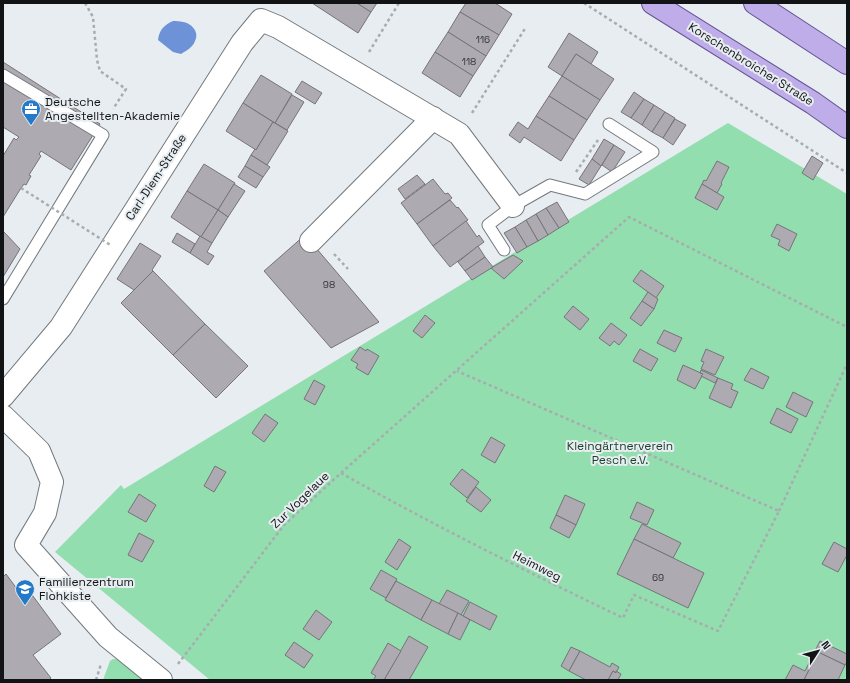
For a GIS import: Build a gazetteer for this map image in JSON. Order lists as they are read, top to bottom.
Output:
{
  "streets": {
    "main road": ["Korschenbroicher Straße"],
    "street": ["Carl-Diem-Straße"],
    "path": ["Zur Vogelaue", "Heimweg"]
  },
  "crossings": [
    ["Zur Vogelaue", "Heimweg"]
  ],
  "parks": ["Kleingärtnerverein Pesch e.V."],
  "places": {
    "office": ["Deutsche Angestellten-Akademie"],
    "school or university": ["Familienzentrum Flohkiste"]
  },
  "house_numbers": [
    "116",
    "118",
    "98",
    "69"
  ],
  "north": "top right"
}
